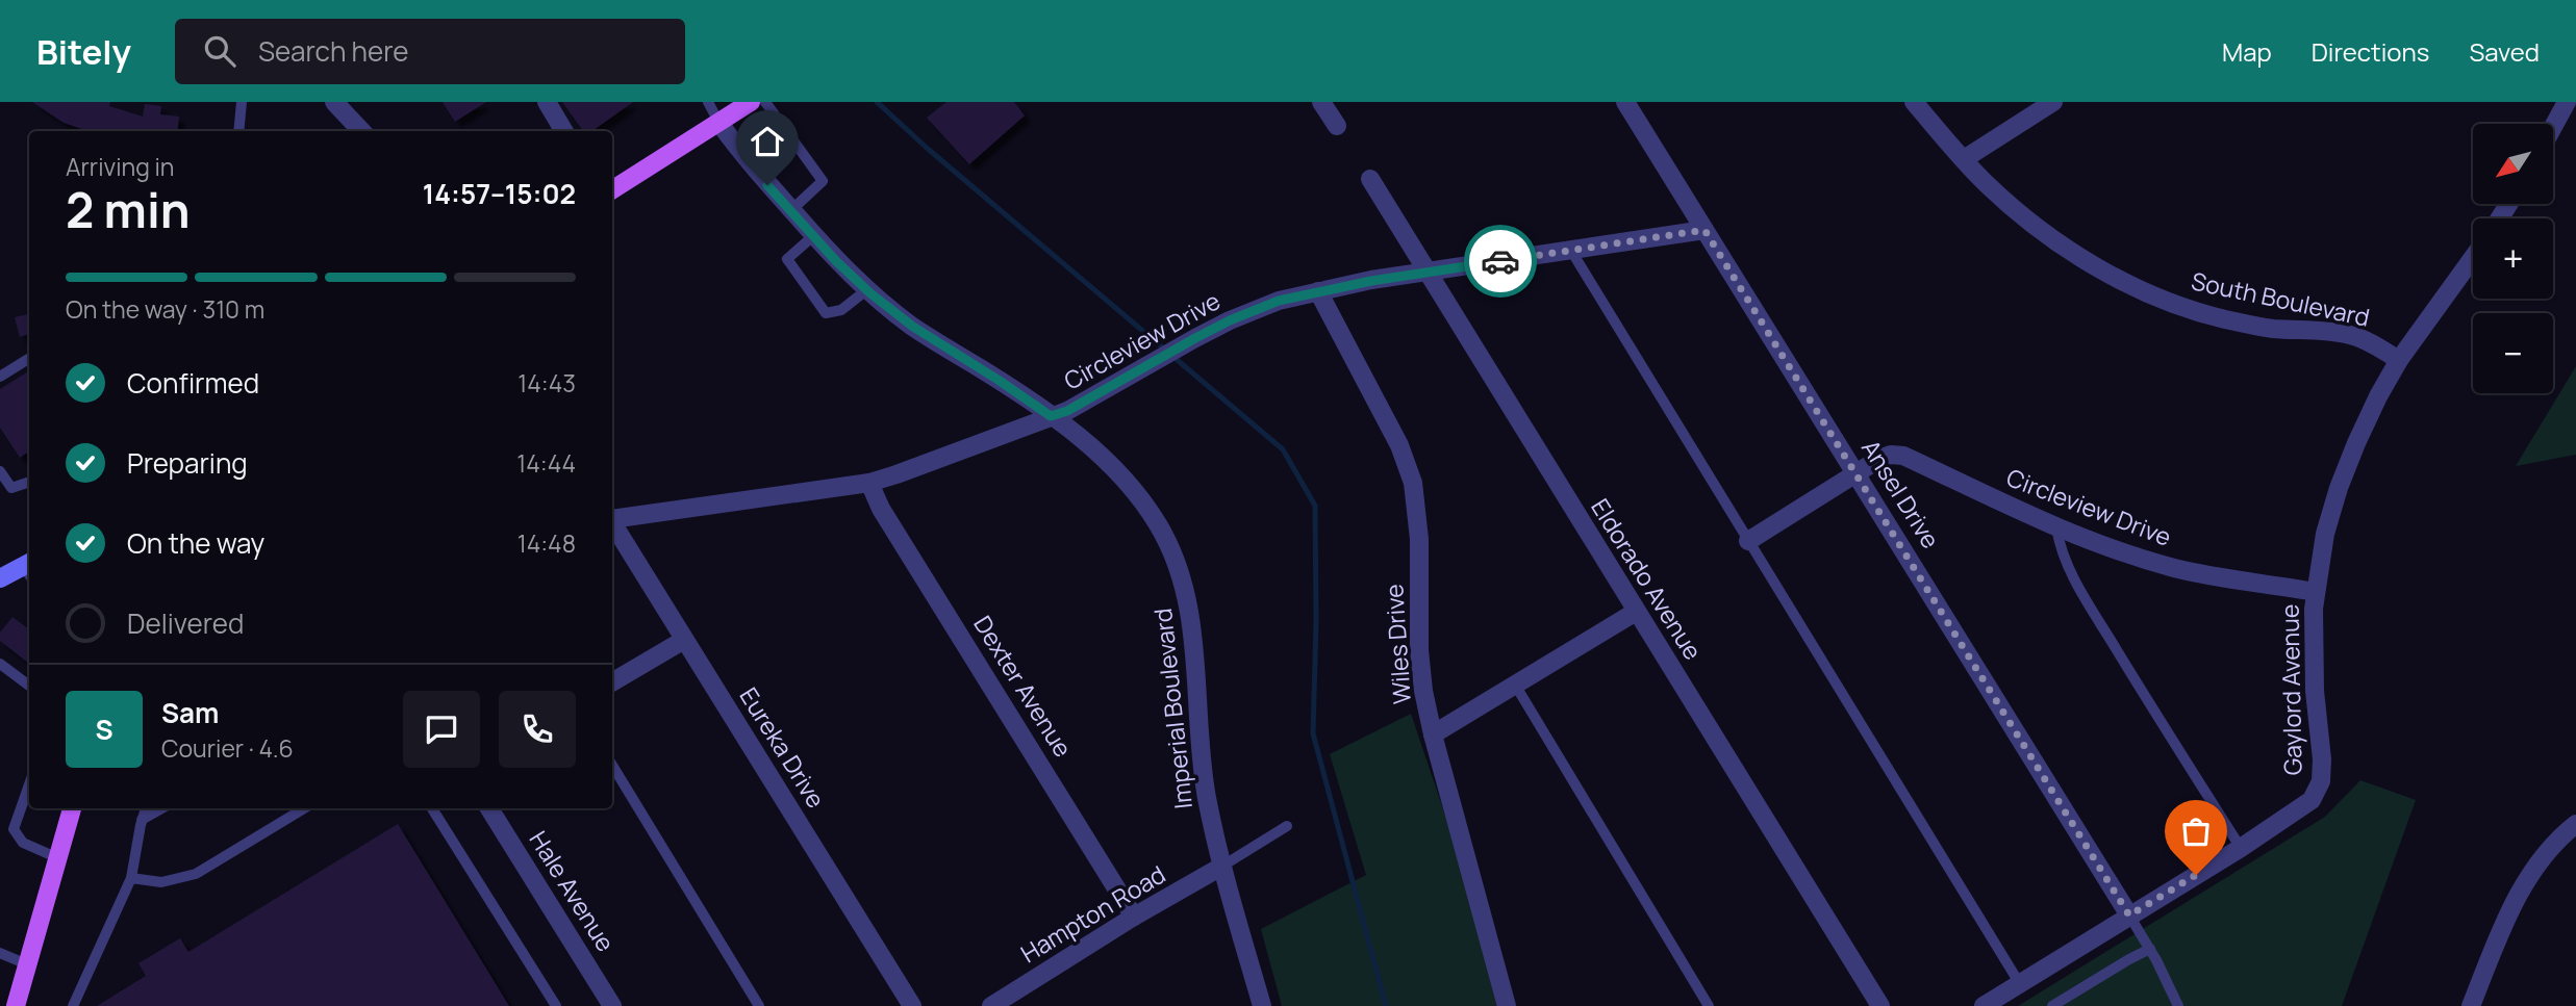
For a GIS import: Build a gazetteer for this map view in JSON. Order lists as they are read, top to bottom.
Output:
{
  "streets": {
    "street": [
      "South Boulevard",
      "Circleview Drive",
      "Ansel Drive",
      "Eldorado Avenue",
      "Wiles Drive",
      "Dexter Avenue",
      "Gaylord Avenue",
      "Imperial Boulevard",
      "Eureka Drive",
      "Hale Avenue",
      "Hampton Road"
    ]
  },
  "crossings": [
    ["South Boulevard", "Gaylord Avenue"],
    ["Circleview Drive", "Ansel Drive"],
    ["Circleview Drive", "Eldorado Avenue"],
    ["Circleview Drive", "Wiles Drive"],
    ["Circleview Drive", "Dexter Avenue"],
    ["Circleview Drive", "Gaylord Avenue"],
    ["Circleview Drive", "Imperial Boulevard"],
    ["Dexter Avenue", "Hampton Road"],
    ["Imperial Boulevard", "Hampton Road"]
  ],
  "north": "bottom left",
  "page": {
    "header": "Bitely",
    "search": "Search here",
    "nav": ["Map", "Directions", "Saved"],
    "map_buttons": ["+", "−"],
    "heading": ["2 min", "Arriving in", "14:57–15:02"],
    "panel": ["Sam", "Courier · 4.6"],
    "bar": "On the way · 310 m",
    "list": [
      ["Confirmed", "14:43"],
      ["Preparing", "14:44"],
      ["On the way", "14:48"],
      "Delivered"
    ],
    "round": "S"
  }
}
